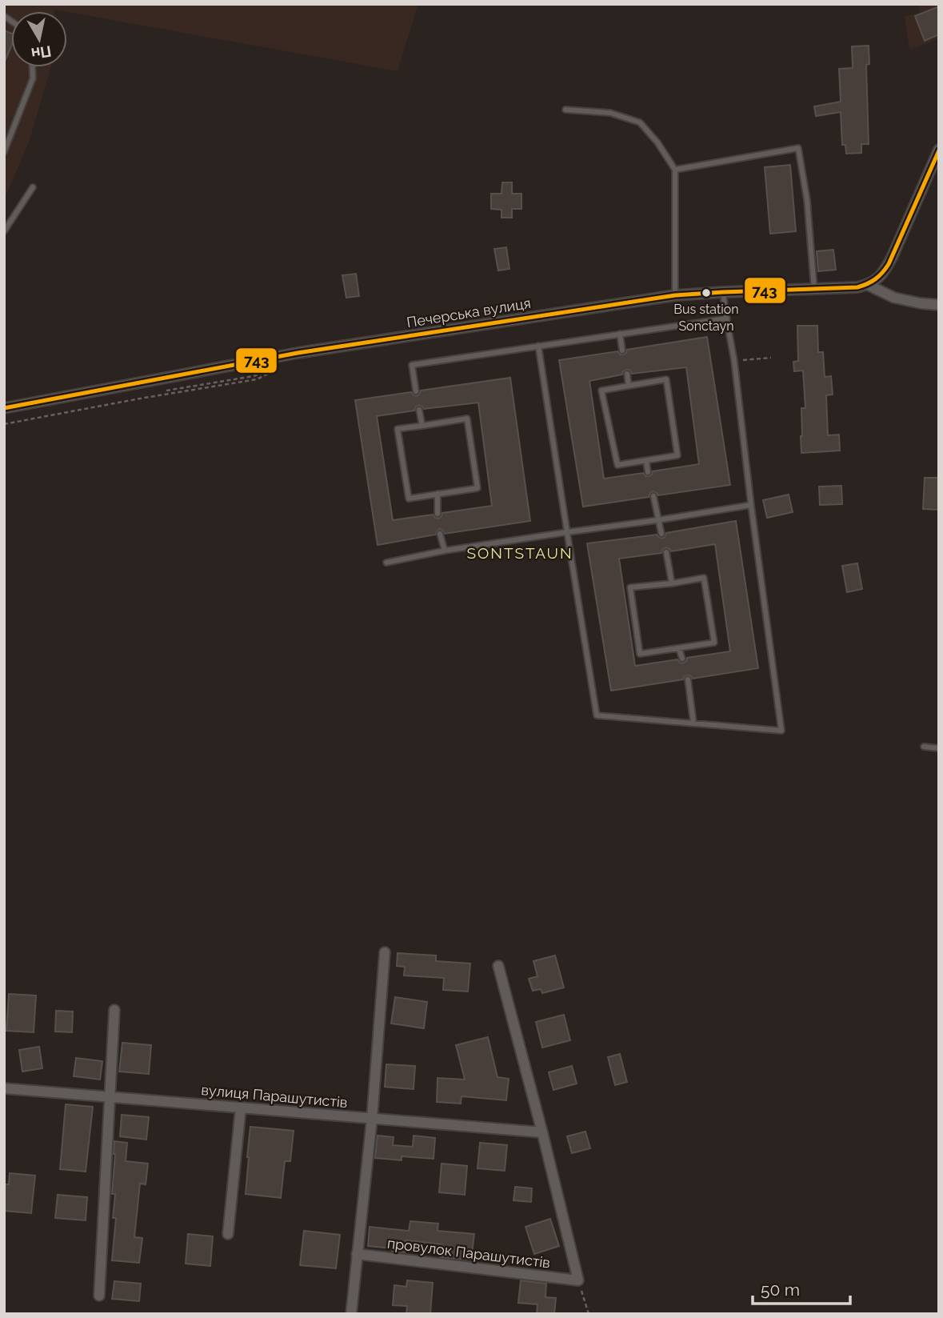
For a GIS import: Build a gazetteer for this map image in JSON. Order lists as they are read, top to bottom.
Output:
{
  "streets": {
    "street": ["Печерська вулиця", "вулиця Парашутистів", "провулок Парашутистів"]
  },
  "districts": ["SONTSTAUN"],
  "places": ["Bus station Sonctayn"],
  "lines": ["transit line 743"],
  "scale_bar": "50 m",
  "north": "bottom"
}
